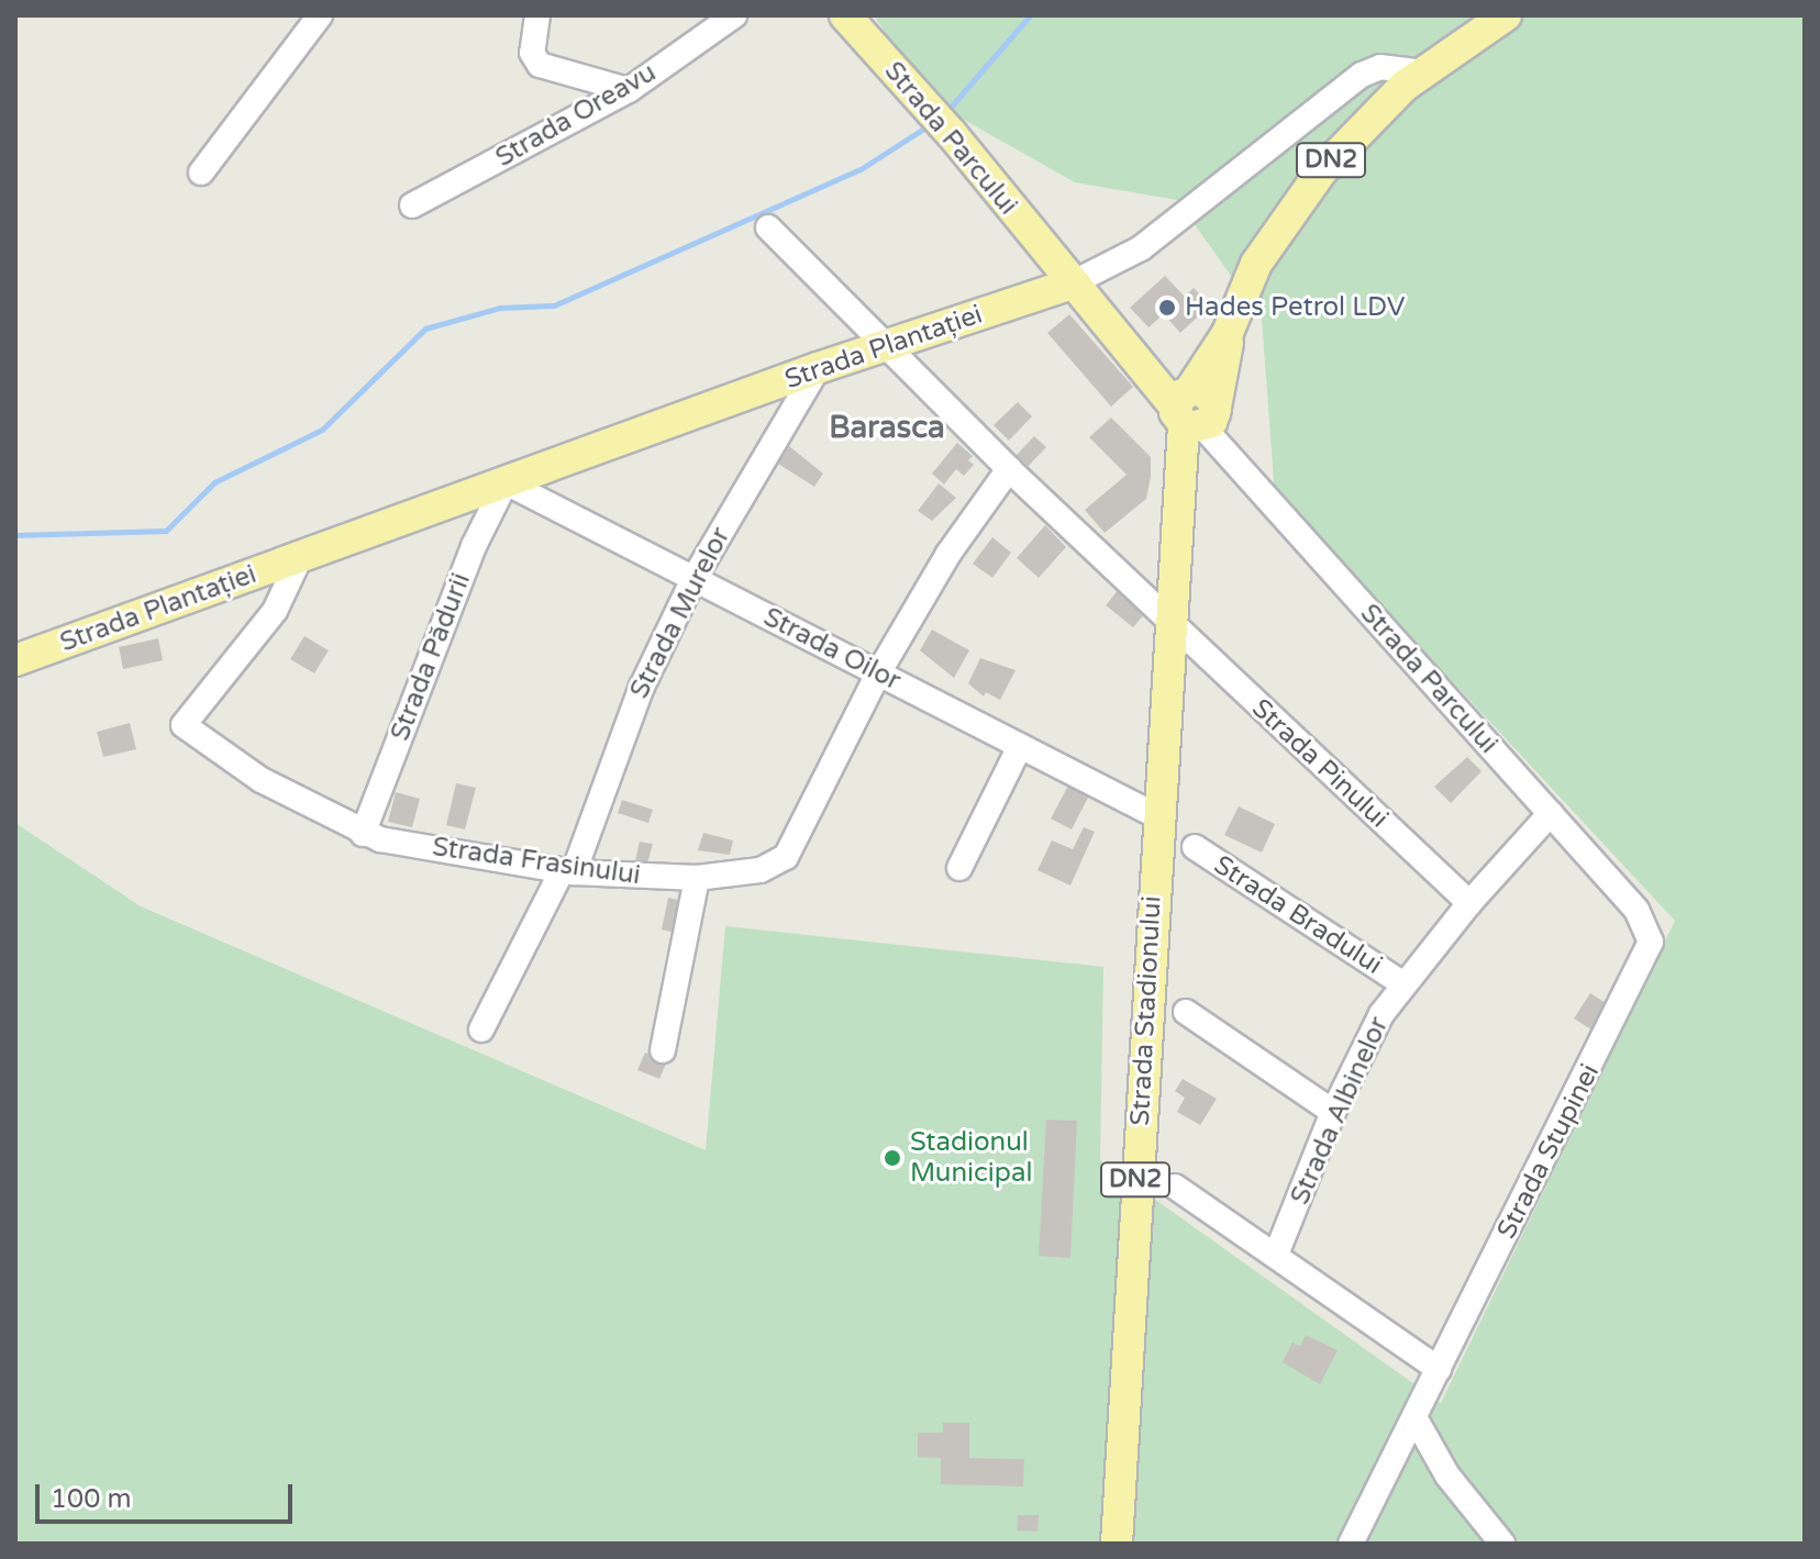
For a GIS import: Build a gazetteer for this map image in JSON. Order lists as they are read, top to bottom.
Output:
{
  "streets": {
    "main road": [
      "Strada Parcului",
      "DN2",
      "Strada Plantației",
      "Strada Stadionului"
    ],
    "street": [
      "Strada Oreavu",
      "Strada Murelor",
      "Strada Oilor",
      "Strada Pădurii",
      "Strada Pinului",
      "Strada Frasinului",
      "Strada Bradului",
      "Strada Albinelor",
      "Strada Stupinei"
    ]
  },
  "crossings": [
    ["Strada Parcului", "DN2"],
    ["Strada Parcului", "Strada Plantației"],
    ["Strada Parcului", "Strada Stadionului"],
    ["Strada Parcului", "Strada Albinelor"],
    ["Strada Parcului", "Strada Stupinei"],
    ["DN2", "Strada Plantației"],
    ["DN2", "Strada Stadionului"],
    ["Strada Plantației", "Strada Murelor"],
    ["Strada Plantației", "Strada Oilor"],
    ["Strada Plantației", "Strada Pădurii"],
    ["Strada Plantației", "Strada Pinului"],
    ["Strada Plantației", "Strada Frasinului"],
    ["Strada Murelor", "Strada Oilor"],
    ["Strada Murelor", "Strada Frasinului"],
    ["Strada Oilor", "Strada Pădurii"],
    ["Strada Oilor", "Strada Frasinului"],
    ["Strada Oilor", "Strada Stadionului"],
    ["Strada Pădurii", "Strada Frasinului"],
    ["Strada Pinului", "Strada Frasinului"],
    ["Strada Pinului", "Strada Stadionului"],
    ["Strada Pinului", "Strada Albinelor"],
    ["Strada Bradului", "Strada Albinelor"]
  ],
  "districts": ["Barasca"],
  "places": ["Hades Petrol LDV", "Stadionul Municipal"],
  "scale_bar": "100 m"
}
